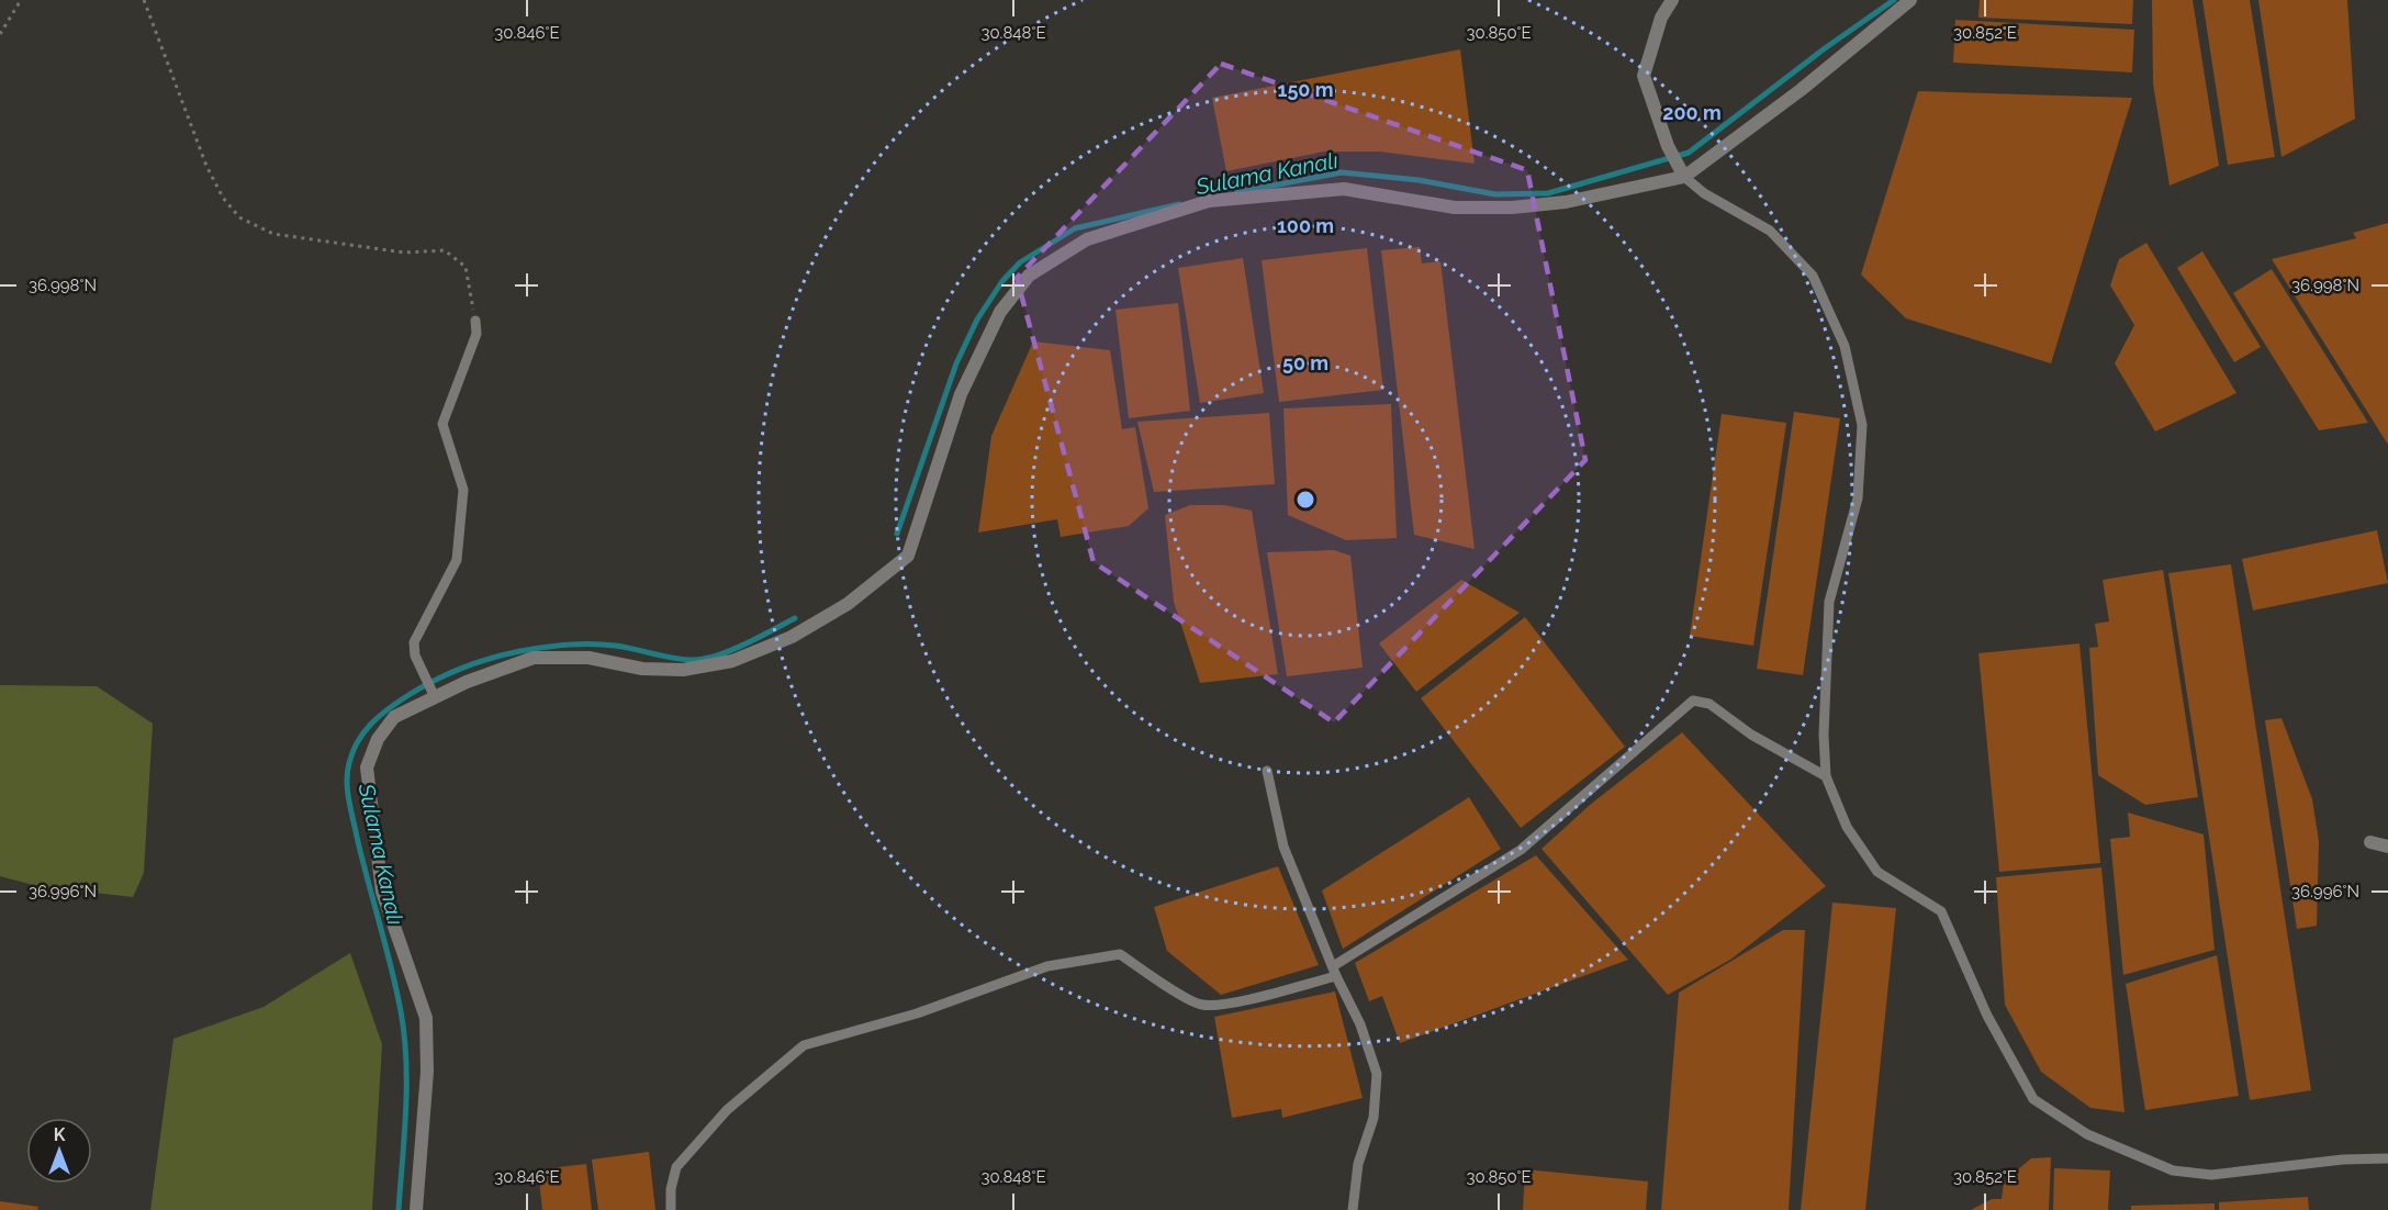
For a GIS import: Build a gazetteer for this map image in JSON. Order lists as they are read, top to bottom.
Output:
{
  "water": ["Sulama Kanalı"],
  "north": "top",
  "coordinates": [
    "30.846°E",
    "30.848°E",
    "30.850°E",
    "30.852°E",
    "36.998°N",
    "36.996°N"
  ],
  "rings": [
    "150 m",
    "200 m",
    "100 m",
    "50 m"
  ]
}
